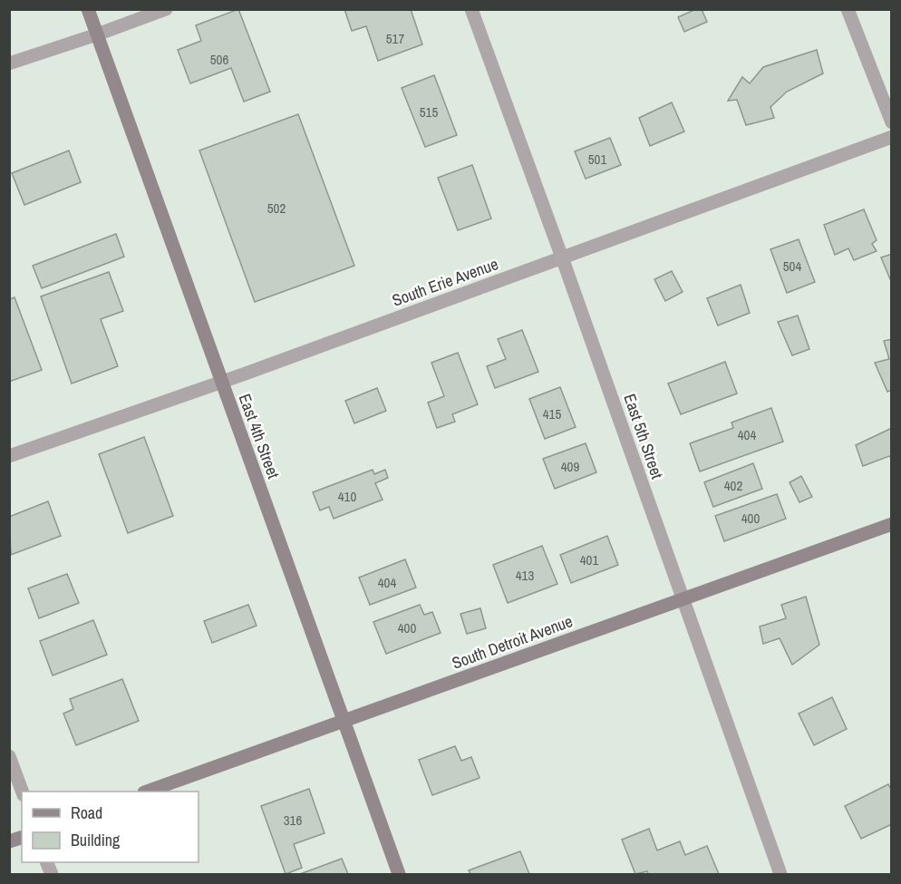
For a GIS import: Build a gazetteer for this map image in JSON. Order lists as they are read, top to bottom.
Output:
{
  "streets": {
    "street": [
      "South Erie Avenue",
      "East 4th Street",
      "East 5th Street",
      "South Detroit Avenue"
    ]
  },
  "crossings": [
    ["South Erie Avenue", "East 4th Street"],
    ["South Erie Avenue", "East 5th Street"],
    ["East 4th Street", "South Detroit Avenue"],
    ["East 5th Street", "South Detroit Avenue"]
  ],
  "house_numbers": [
    "517",
    "506",
    "515",
    "501",
    "502",
    "504",
    "415",
    "404",
    "409",
    "402",
    "410",
    "400",
    "401",
    "413",
    "404",
    "400",
    "316"
  ],
  "legend": ["Road", "Building"]
}
